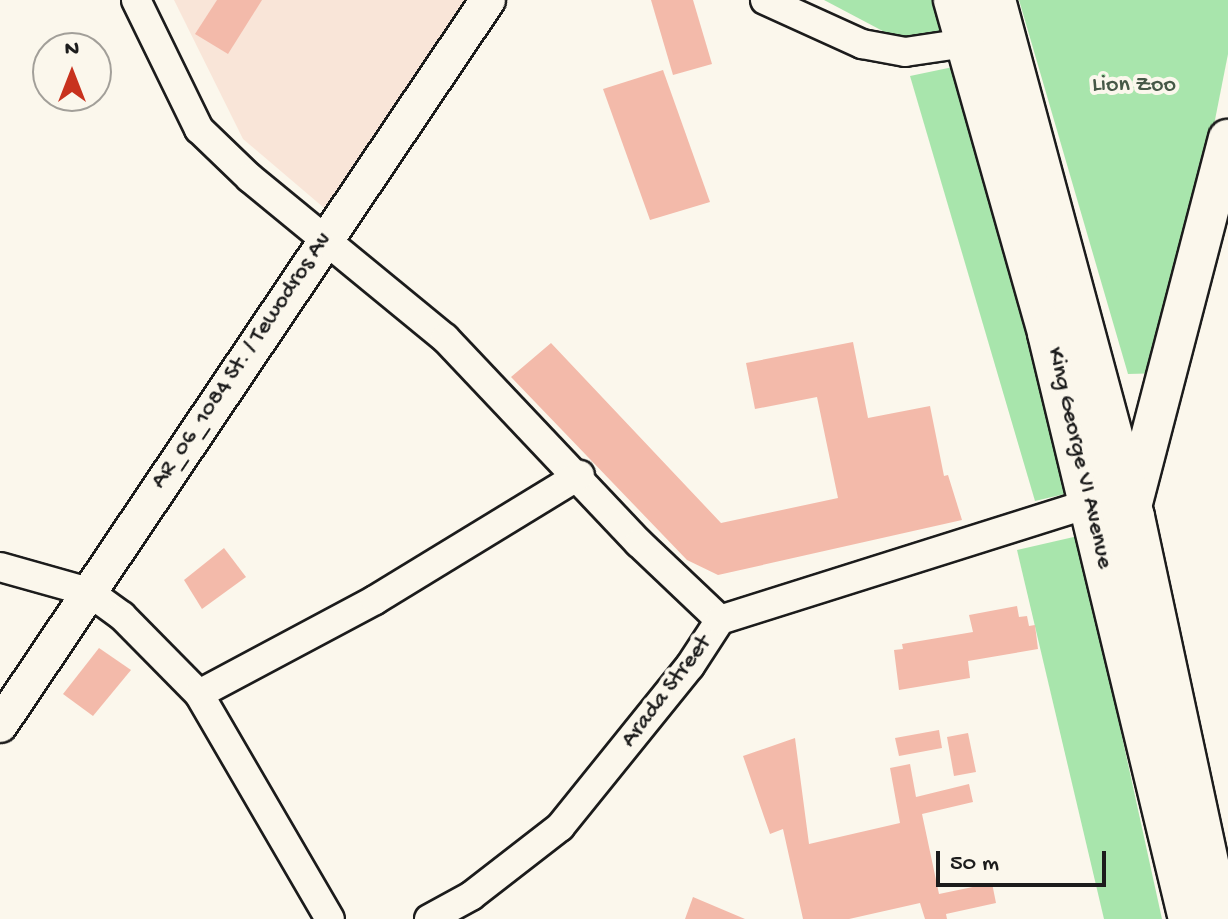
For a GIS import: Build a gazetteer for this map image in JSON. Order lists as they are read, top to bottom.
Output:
{
  "streets": {
    "main road": ["King George VI Avenue"],
    "street": ["AR_06_1084 St. / Tewodros Av", "Arada Street"]
  },
  "crossings": [
    ["King George VI Avenue", "Arada Street"]
  ],
  "parks": ["Lion Zoo"],
  "scale_bar": "50 m",
  "north": "top"
}
